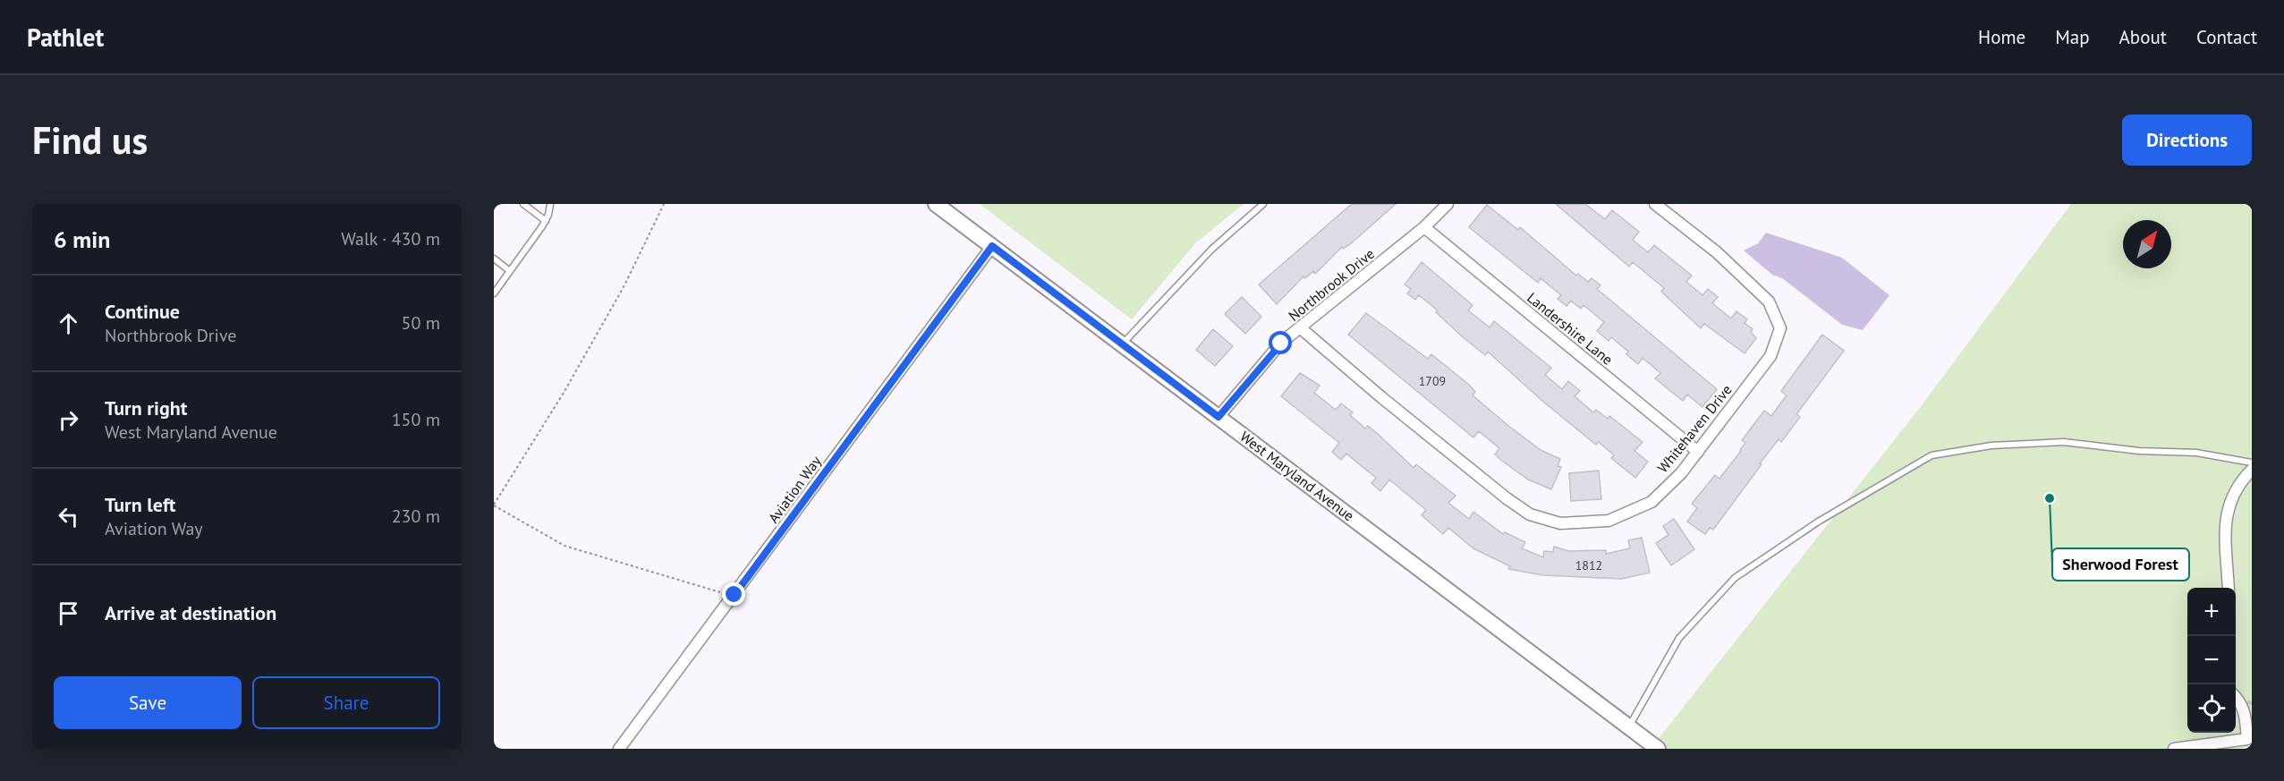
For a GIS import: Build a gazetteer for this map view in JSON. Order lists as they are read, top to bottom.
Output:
{
  "streets": {
    "street": [
      "Northbrook Drive",
      "Landershire Lane",
      "Whitehaven Drive",
      "West Maryland Avenue",
      "Aviation Way"
    ]
  },
  "crossings": [
    ["Northbrook Drive", "Landershire Lane"],
    ["Northbrook Drive", "Whitehaven Drive"],
    ["Northbrook Drive", "West Maryland Avenue"],
    ["Landershire Lane", "Whitehaven Drive"],
    ["West Maryland Avenue", "Aviation Way"]
  ],
  "places": ["Sherwood Forest"],
  "house_numbers": ["1709", "1812"],
  "north": "top right",
  "page": {
    "header": "Pathlet",
    "nav": [
      "Home",
      "Map",
      "About",
      "Contact"
    ],
    "buttons": [
      "Directions",
      ["Save", "Share"]
    ],
    "title": "Find us",
    "heading": ["6 min", "Walk · 430 m"],
    "list": [
      ["Continue", "Northbrook Drive", "50 m"],
      ["Turn right", "West Maryland Avenue", "150 m"],
      ["Turn left", "Aviation Way", "230 m"],
      "Arrive at destination"
    ],
    "map_buttons": ["+", "−"]
  }
}
